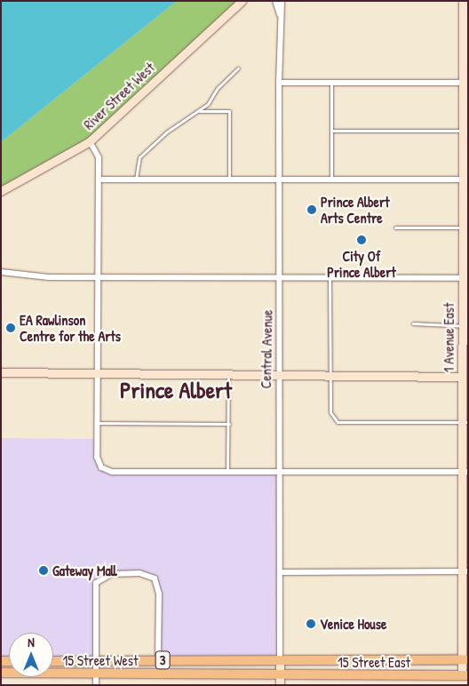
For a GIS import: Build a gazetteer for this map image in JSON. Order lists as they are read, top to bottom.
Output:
{
  "streets": {
    "main road": ["15 Street West", "3", "15 Street East"],
    "street": ["River Street West", "1 Avenue East", "Central Avenue"]
  },
  "crossings": [
    ["1 Avenue East", "15 Street East"],
    ["Central Avenue", "15 Street West"],
    ["Central Avenue", "15 Street East"],
    ["15 Street West", "15 Street East"]
  ],
  "districts": ["Prince Albert"],
  "places": [
    "Prince Albert Arts Centre",
    "City Of Prince Albert",
    "EA Rawlinson Centre for the Arts",
    "Gateway Mall",
    "Venice House"
  ],
  "north": "top"
}
